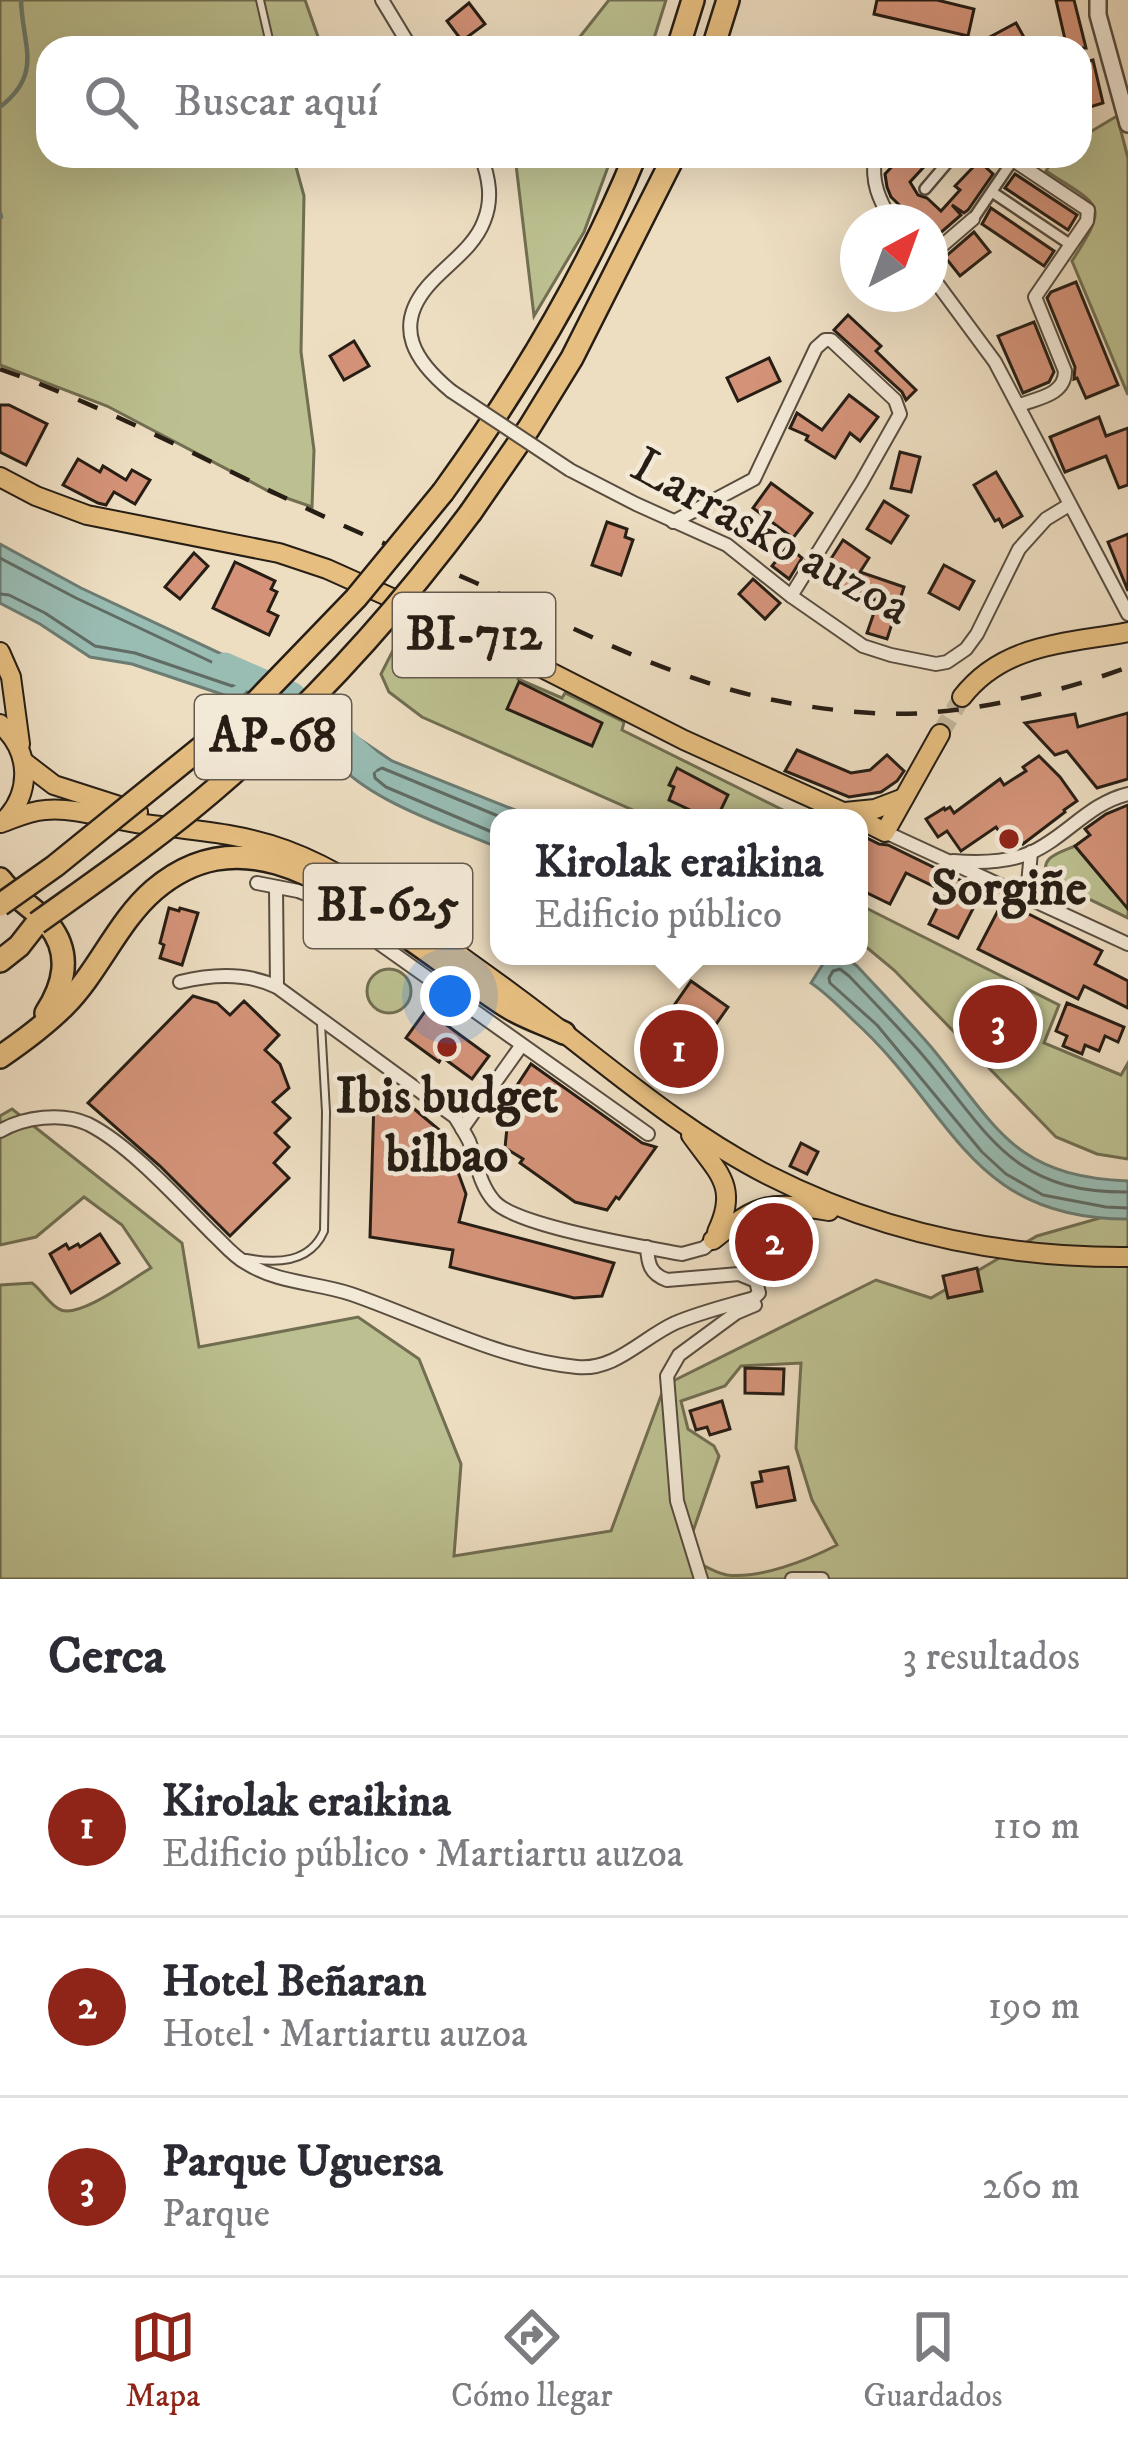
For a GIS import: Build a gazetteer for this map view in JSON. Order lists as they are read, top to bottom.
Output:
{
  "streets": {
    "highway": ["AP-68"],
    "main road": ["BI-712", "BI-625"],
    "street": ["Larrasko auzoa"]
  },
  "places": ["Sorgiñe", "Ibis budget bilbao"],
  "north": "top right",
  "page": {
    "search": "Buscar aquí",
    "popup": ["Kirolak eraikina", "Edificio público"],
    "pins": ["3", "1", "2"],
    "heading": ["Cerca", "3 resultados"],
    "list": [
      {
        "mark": "1",
        "name": "Kirolak eraikina",
        "note": "Edificio público · Martiartu auzoa",
        "value": "110 m"
      },
      {
        "mark": "2",
        "name": "Hotel Beñaran",
        "note": "Hotel · Martiartu auzoa",
        "value": "190 m"
      },
      {
        "mark": "3",
        "name": "Parque Uguersa",
        "note": "Parque",
        "value": "260 m"
      }
    ],
    "nav": ["Mapa", "Cómo llegar", "Guardados"]
  }
}
